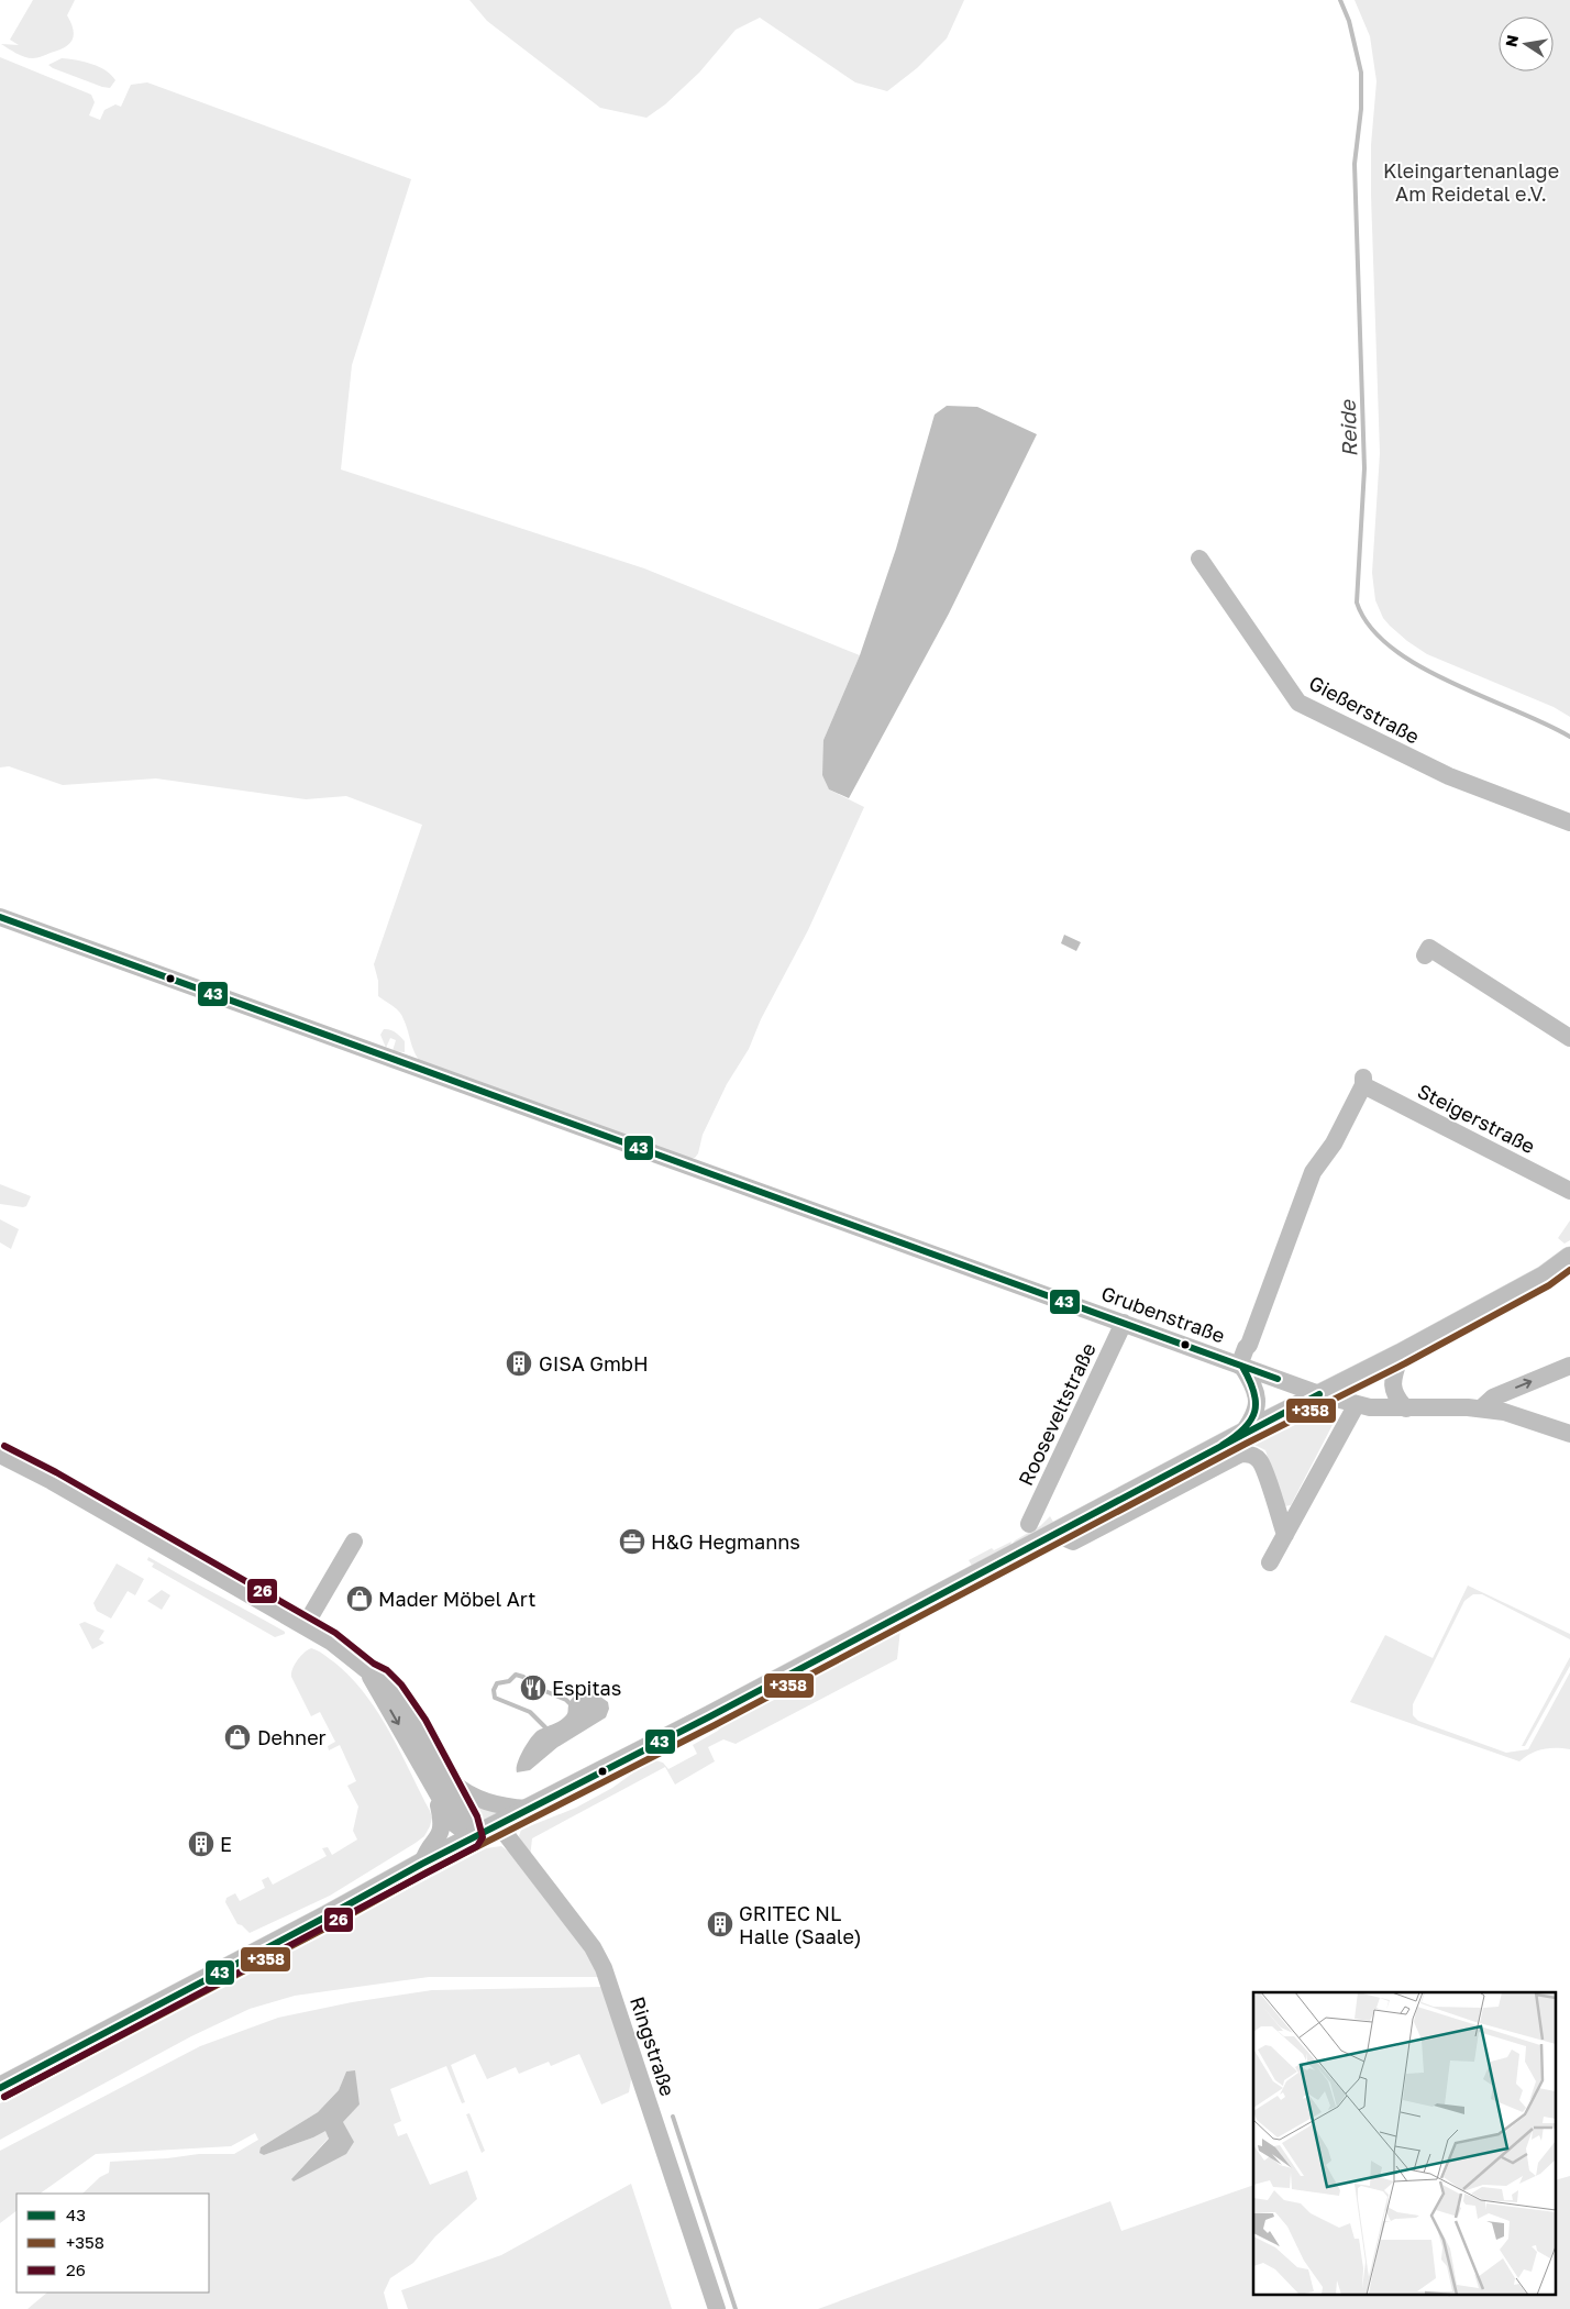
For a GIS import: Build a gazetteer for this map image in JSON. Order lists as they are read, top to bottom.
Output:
{
  "streets": {
    "street": [
      "Gießerstraße",
      "Steigerstraße",
      "Grubenstraße",
      "Rooseveltstraße",
      "Ringstraße"
    ]
  },
  "crossings": [
    ["Steigerstraße", "Grubenstraße"],
    ["Grubenstraße", "Rooseveltstraße"]
  ],
  "water": ["Reide"],
  "parks": ["Kleingartenanlage Am Reidetal e.V."],
  "places": {
    "building": ["GISA GmbH", "E", "GRITEC NL Halle (Saale)"],
    "office": ["H&G Hegmanns"],
    "shop": ["Mader Möbel Art", "Dehner"],
    "restaurant": ["Espitas"]
  },
  "lines": ["transit line 43", "transit line +358", "transit line 26"],
  "legend": ["43", "+358", "26"],
  "north": "left"
}
